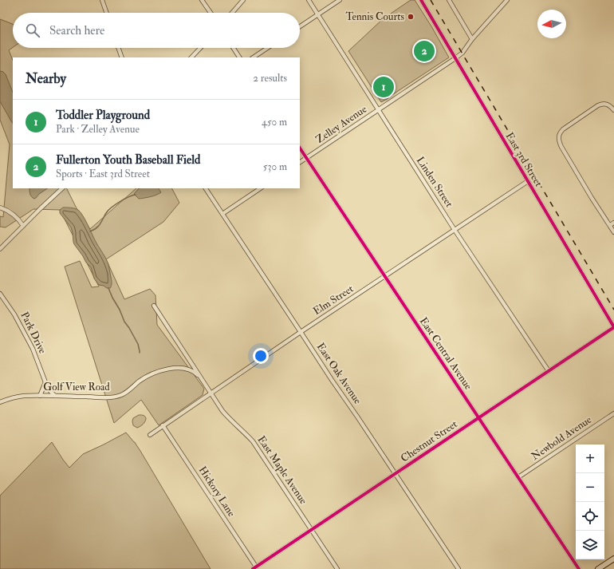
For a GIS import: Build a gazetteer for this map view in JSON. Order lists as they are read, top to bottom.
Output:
{
  "streets": {
    "street": [
      "Zelley Avenue",
      "East 3rd Street",
      "Linden Street",
      "Elm Street",
      "Park Drive",
      "East Central Avenue",
      "East Oak Avenue",
      "Golf View Road",
      "Newbold Avenue",
      "Chestnut Street",
      "East Maple Avenue",
      "Hickory Lane"
    ]
  },
  "crossings": [
    ["Zelley Avenue", "East 3rd Street"],
    ["Zelley Avenue", "Linden Street"],
    ["Zelley Avenue", "East Central Avenue"],
    ["East 3rd Street", "Elm Street"],
    ["East 3rd Street", "Chestnut Street"],
    ["Linden Street", "Elm Street"],
    ["Linden Street", "Chestnut Street"],
    ["Elm Street", "East Central Avenue"],
    ["Elm Street", "East Oak Avenue"],
    ["Elm Street", "East Maple Avenue"],
    ["Elm Street", "Hickory Lane"],
    ["Park Drive", "Golf View Road"],
    ["East Central Avenue", "Newbold Avenue"],
    ["East Central Avenue", "Chestnut Street"],
    ["East Oak Avenue", "Chestnut Street"],
    ["Golf View Road", "East Maple Avenue"],
    ["Chestnut Street", "East Maple Avenue"],
    ["Chestnut Street", "Hickory Lane"]
  ],
  "places": ["Tennis Courts"],
  "north": "left",
  "page": {
    "search": "Search here",
    "pins": ["2", "1"],
    "heading": ["Nearby", "2 results"],
    "list": [
      {
        "mark": "1",
        "name": "Toddler Playground",
        "note": "Park · Zelley Avenue",
        "value": "450 m"
      },
      {
        "mark": "2",
        "name": "Fullerton Youth Baseball Field",
        "note": "Sports · East 3rd Street",
        "value": "530 m"
      }
    ],
    "map_buttons": ["+", "−"]
  }
}
